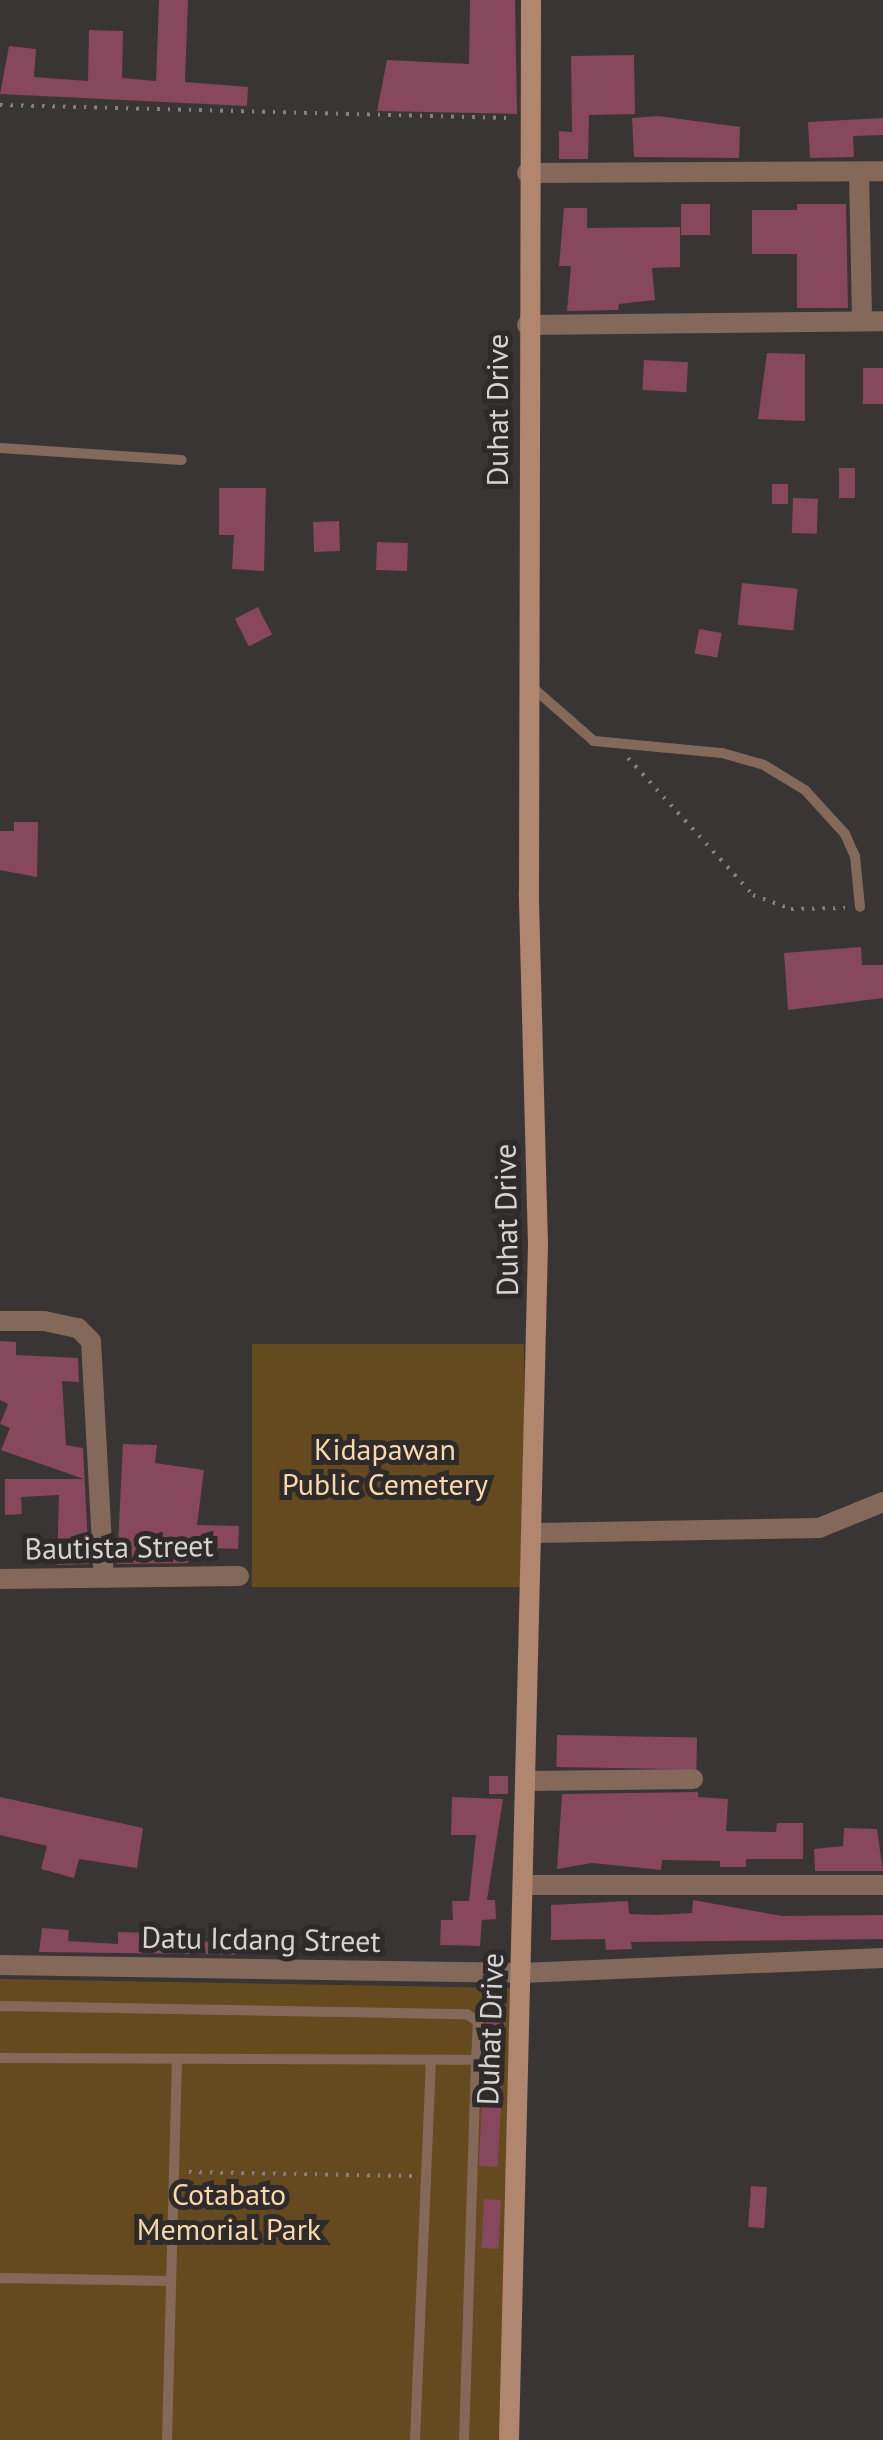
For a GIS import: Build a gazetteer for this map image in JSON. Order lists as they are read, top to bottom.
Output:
{
  "streets": {
    "street": ["Duhat Drive", "Bautista Street", "Datu Icdang Street"]
  },
  "crossings": [
    ["Duhat Drive", "Datu Icdang Street"]
  ],
  "parks": ["Kidapawan Public Cemetery", "Cotabato Memorial Park"]
}
